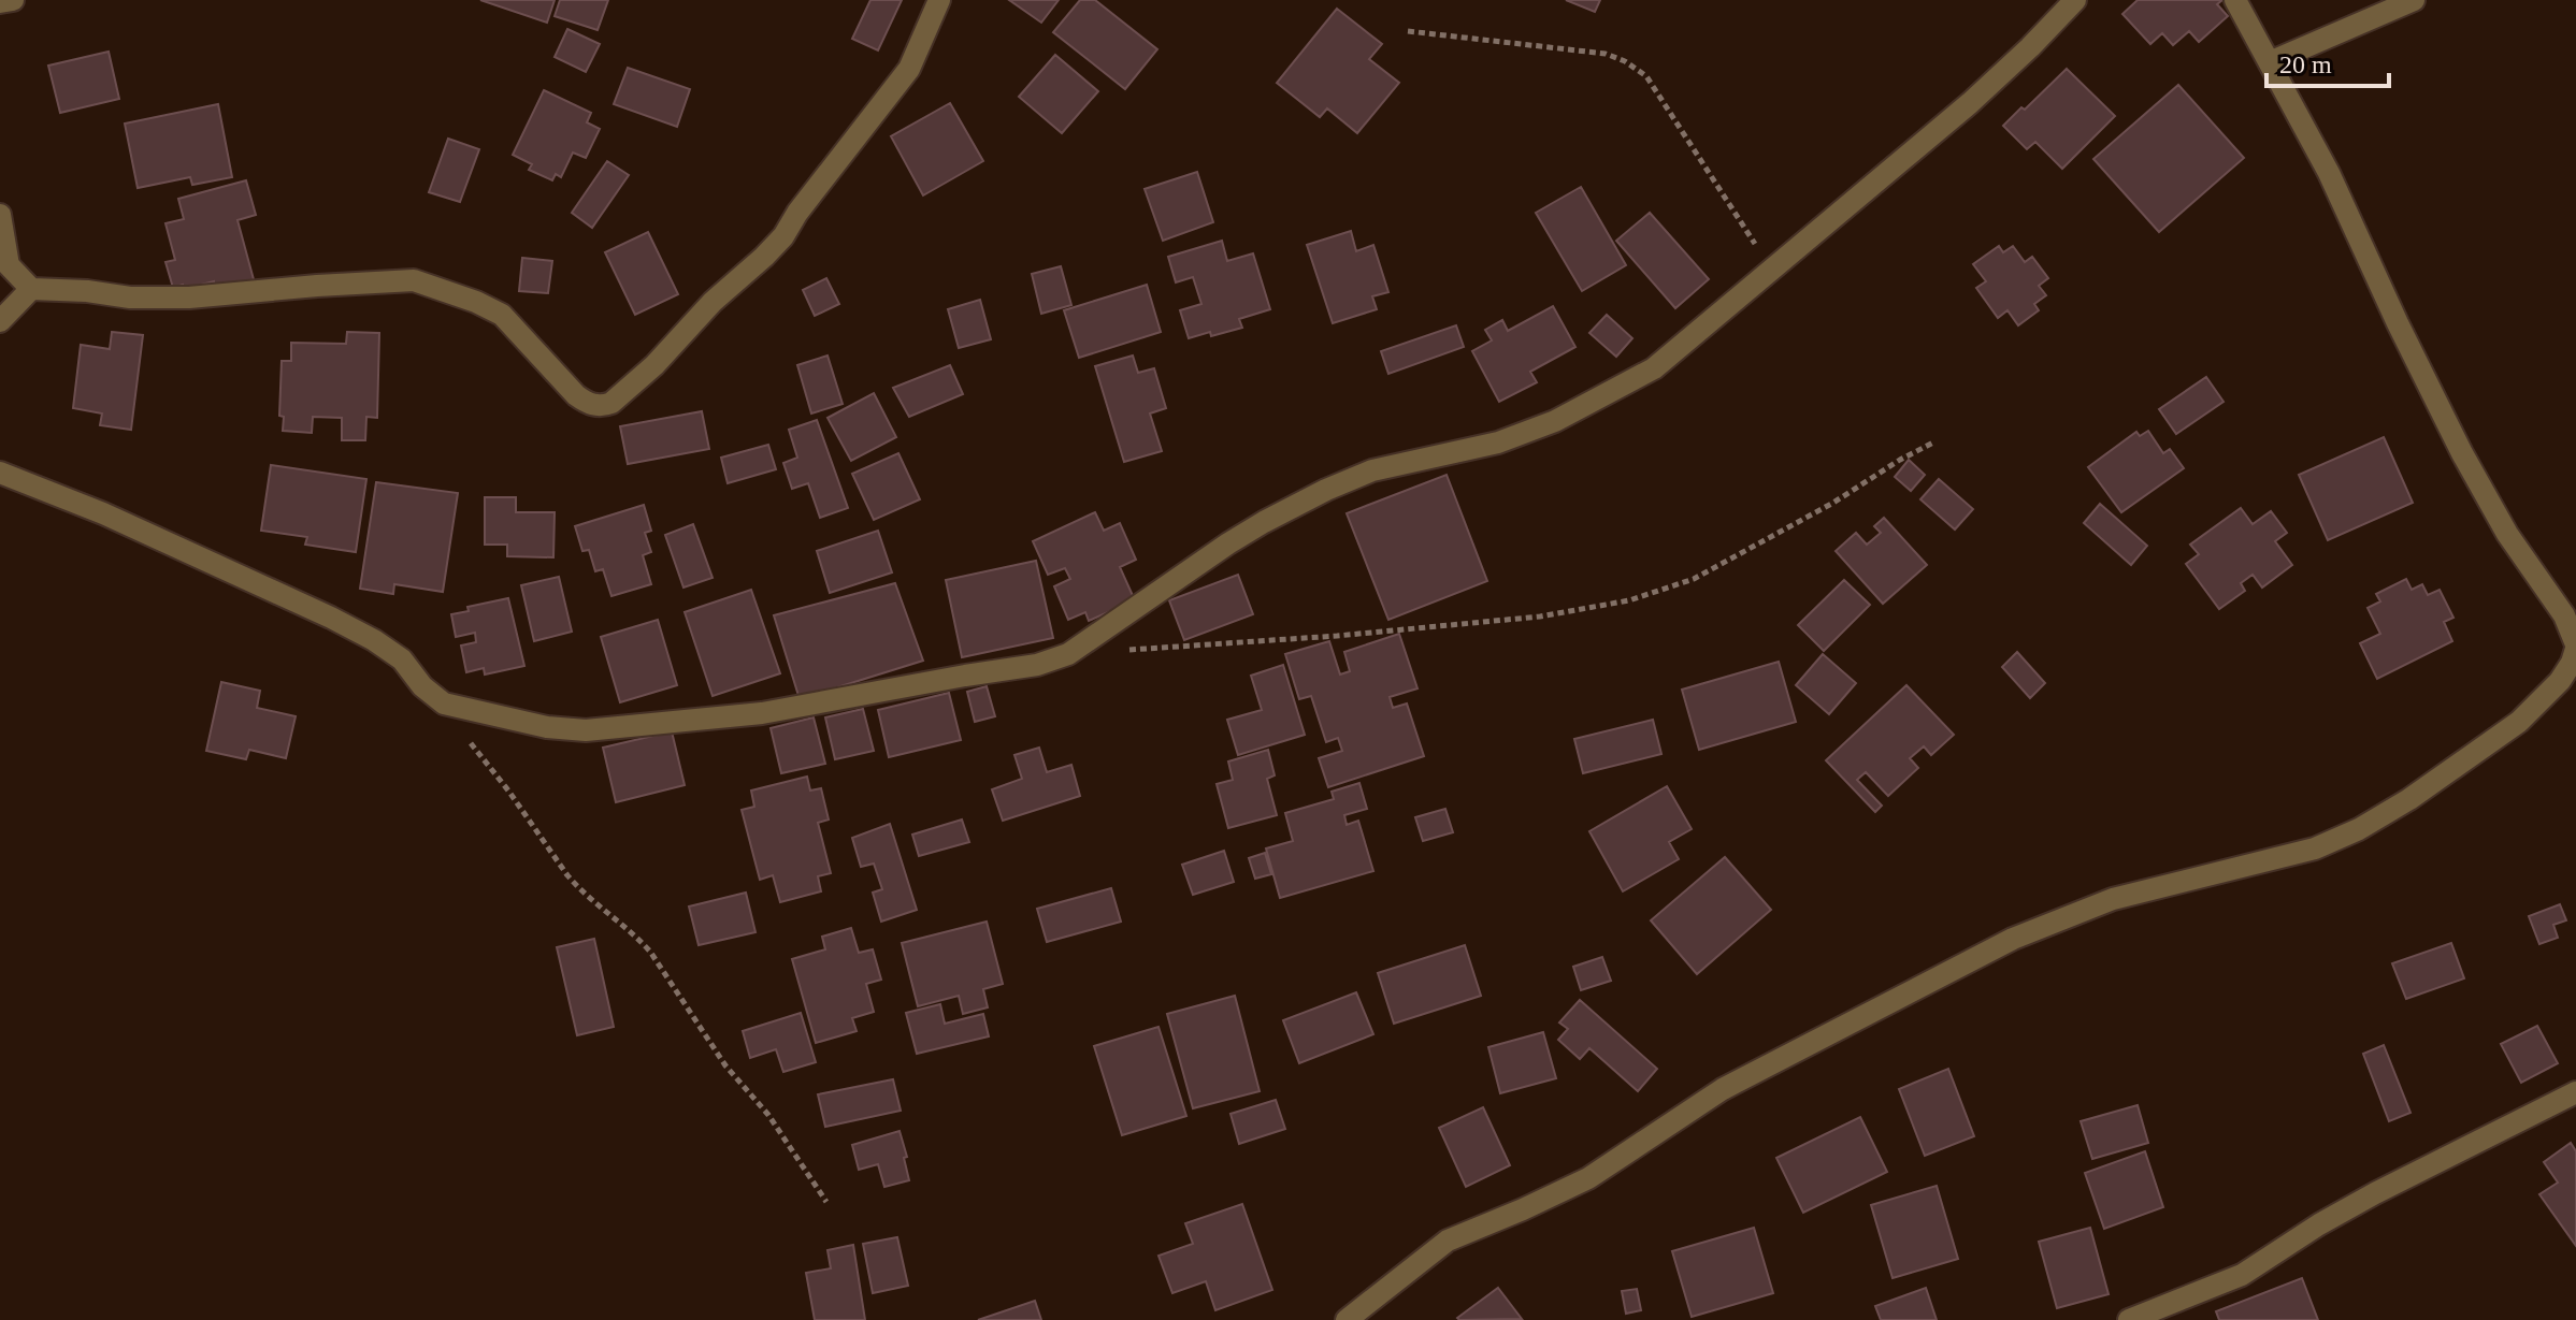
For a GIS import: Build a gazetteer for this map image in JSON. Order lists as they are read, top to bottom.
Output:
{
  "scale_bar": "20 m"
}
